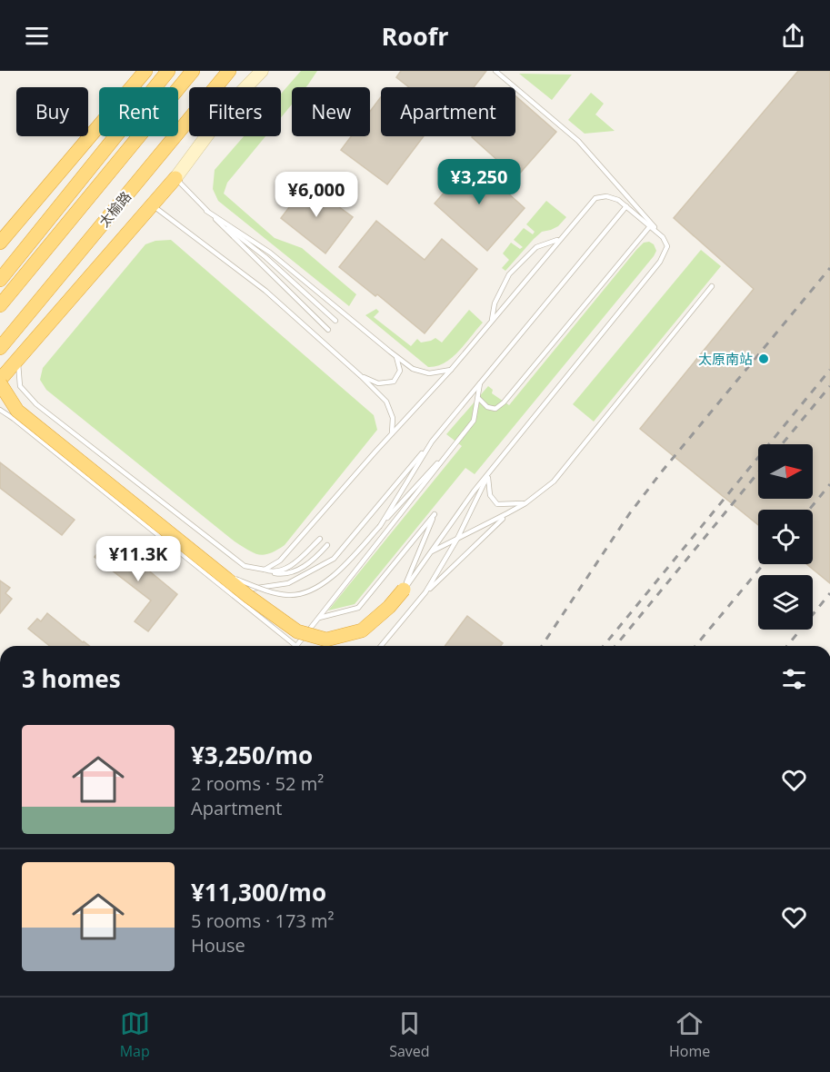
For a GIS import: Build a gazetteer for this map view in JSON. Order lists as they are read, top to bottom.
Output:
{
  "streets": {
    "highway": ["太榆路"]
  },
  "places": ["太原南站"],
  "north": "right",
  "page": {
    "header": "Roofr",
    "chip": [
      "Buy",
      "Rent",
      "Filters",
      "New",
      "Apartment"
    ],
    "price": ["¥3,250", "¥6,000", "¥11.3K"],
    "heading": "3 homes",
    "list": [
      {
        "name": "¥3,250/mo",
        "note": "2 rooms · 52 m² · Apartment"
      },
      {
        "name": "¥11,300/mo",
        "note": "5 rooms · 173 m² · House"
      }
    ],
    "tabs": ["Map", "Saved", "Home"]
  }
}
